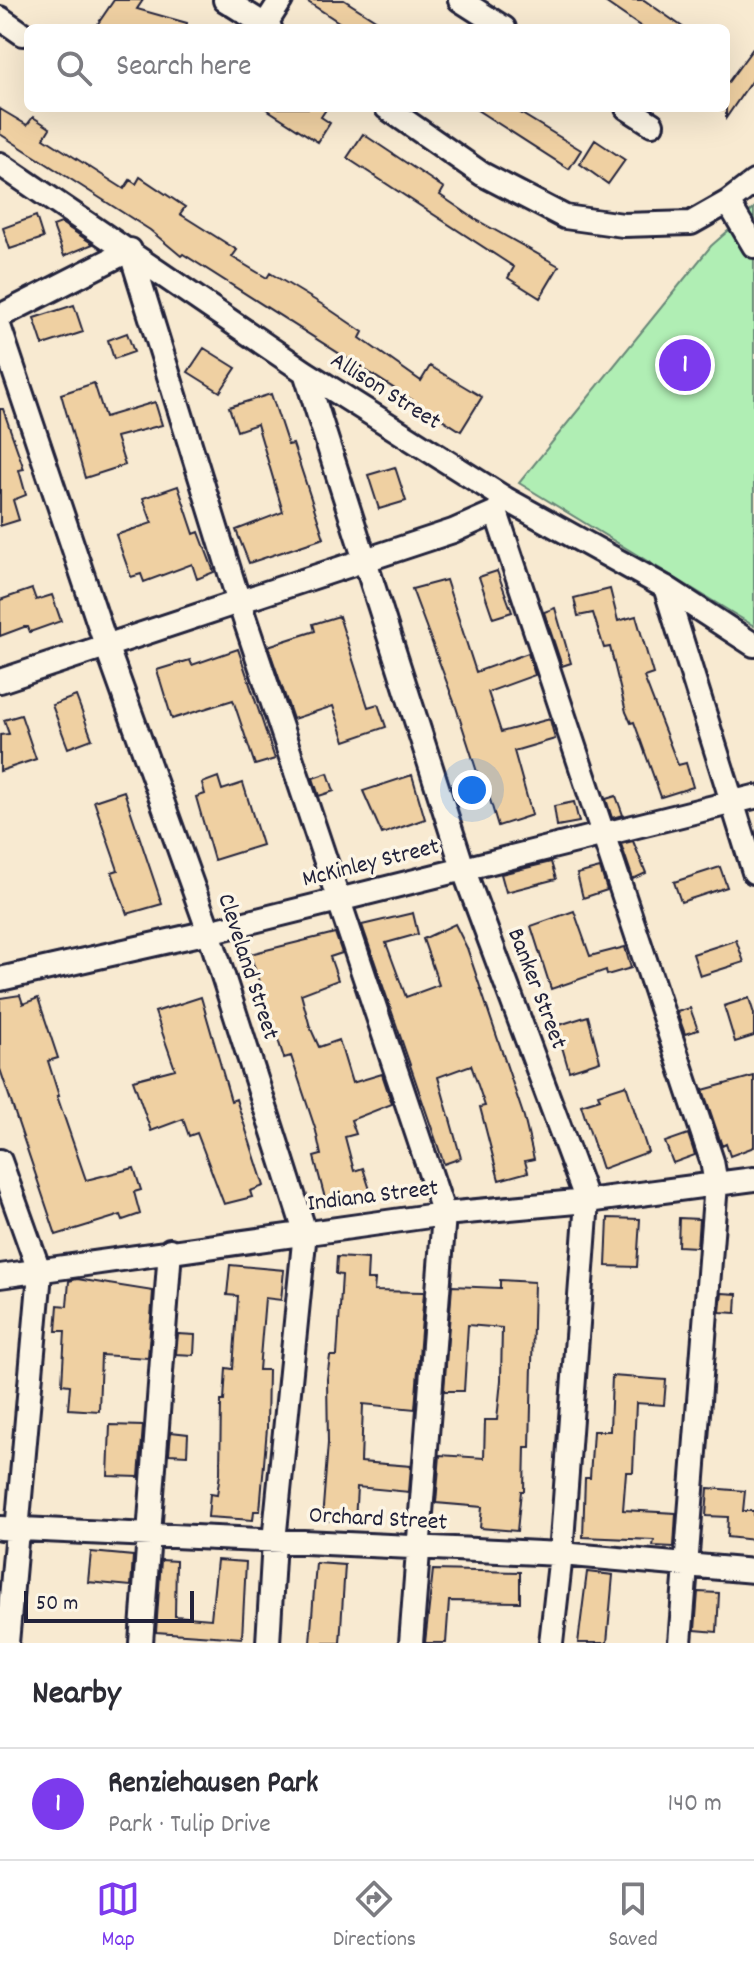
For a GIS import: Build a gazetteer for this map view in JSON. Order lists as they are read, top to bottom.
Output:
{
  "streets": {
    "street": [
      "Allison Street",
      "McKinley Street",
      "Cleveland Street",
      "Banker Street",
      "Indiana Street",
      "Orchard Street"
    ]
  },
  "crossings": [
    ["Allison Street", "Banker Street"],
    ["McKinley Street", "Cleveland Street"],
    ["McKinley Street", "Banker Street"],
    ["Cleveland Street", "Indiana Street"],
    ["Cleveland Street", "Orchard Street"],
    ["Banker Street", "Indiana Street"],
    ["Banker Street", "Orchard Street"]
  ],
  "scale_bar": "50 m",
  "page": {
    "search": "Search here",
    "pins": "1",
    "scale": "50 m",
    "heading": "Nearby",
    "list": [
      {
        "mark": "1",
        "name": "Renziehausen Park",
        "note": "Park · Tulip Drive",
        "value": "140 m"
      }
    ],
    "nav": ["Map", "Directions", "Saved"]
  }
}
